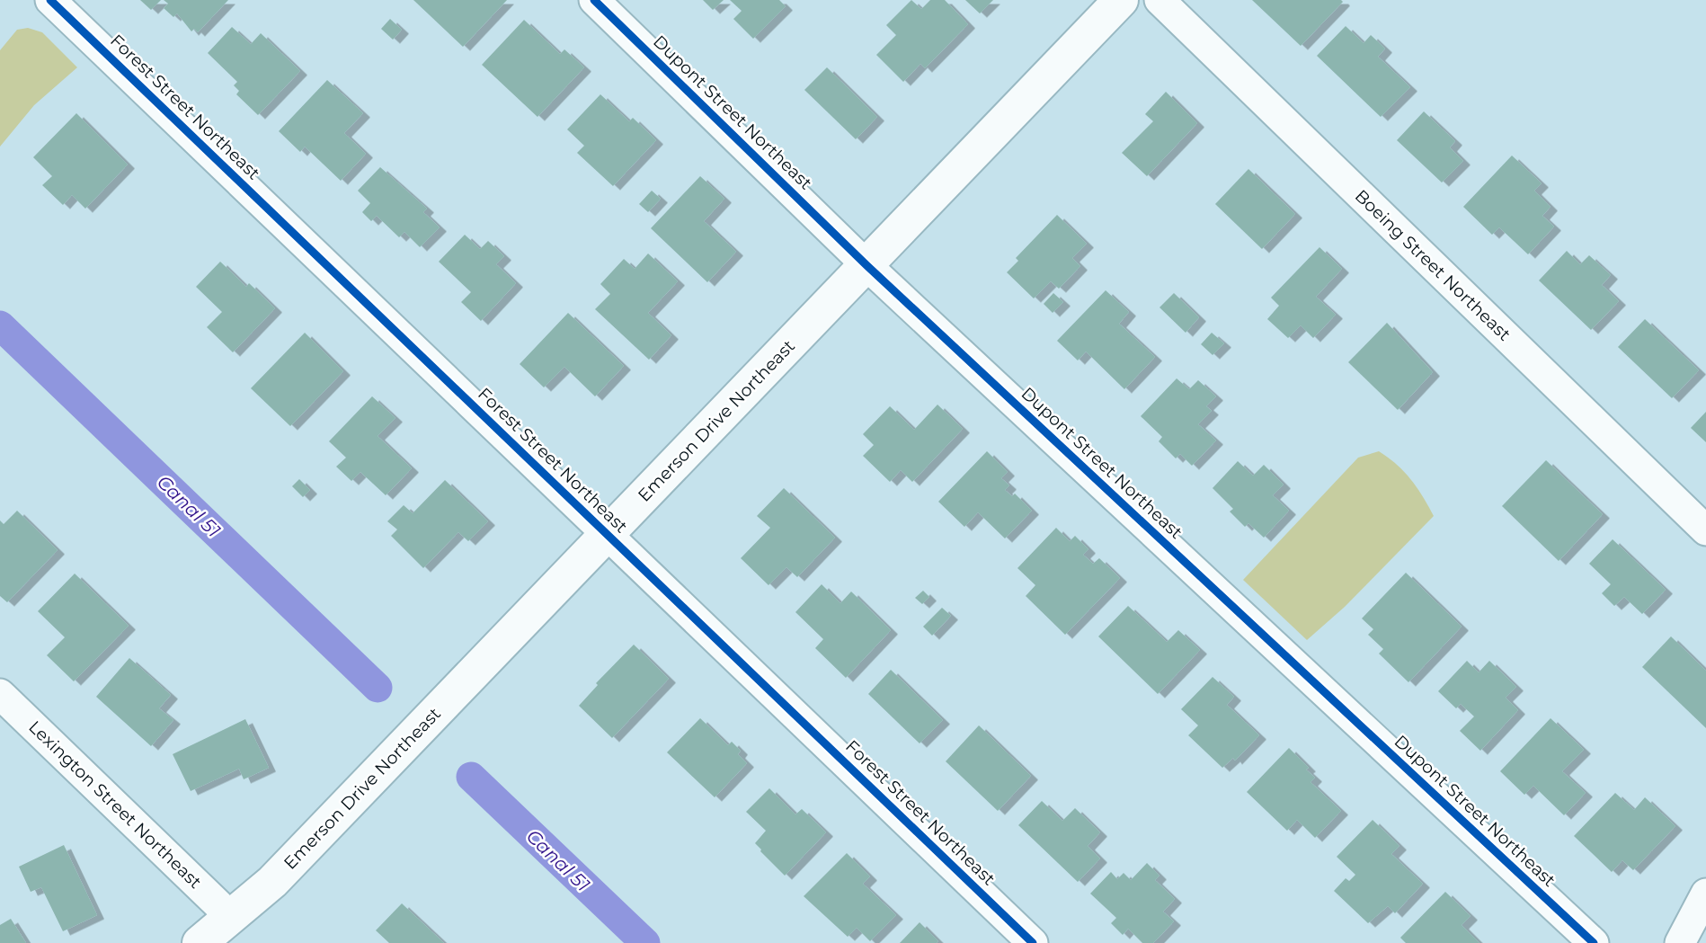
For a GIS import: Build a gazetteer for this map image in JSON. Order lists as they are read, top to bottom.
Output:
{
  "streets": {
    "street": [
      "Forest Street Northeast",
      "Dupont Street Northeast",
      "Boeing Street Northeast",
      "Emerson Drive Northeast",
      "Lexington Street Northeast"
    ]
  },
  "crossings": [
    ["Forest Street Northeast", "Emerson Drive Northeast"],
    ["Dupont Street Northeast", "Emerson Drive Northeast"],
    ["Emerson Drive Northeast", "Lexington Street Northeast"]
  ],
  "water": ["Canal 51"]
}
